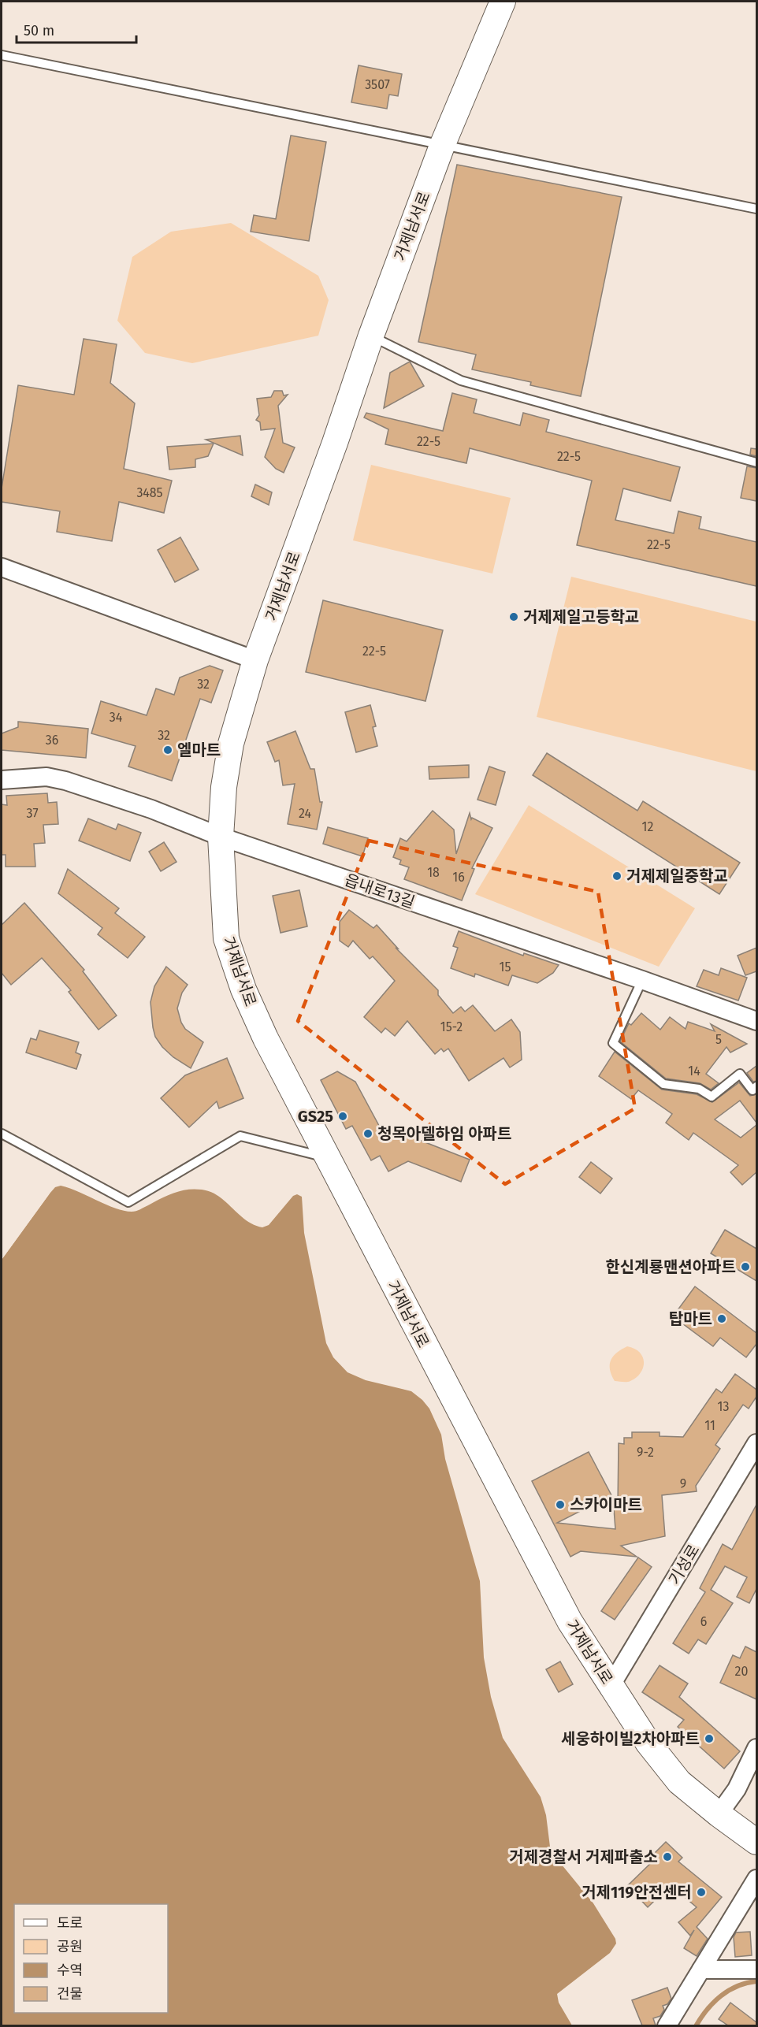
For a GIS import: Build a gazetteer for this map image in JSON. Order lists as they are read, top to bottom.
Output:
{
  "streets": {
    "main road": ["거제남서로"],
    "street": ["읍내로13길", "기성로"]
  },
  "crossings": [
    ["거제남서로", "읍내로13길"],
    ["거제남서로", "기성로"]
  ],
  "places": [
    "거제제일고등학교",
    "엘마트",
    "거제제일중학교",
    "GS25",
    "청목아델하임 아파트",
    "한신계룡맨션아파트",
    "탑마트",
    "스카이마트",
    "세웅하이빌2차아파트",
    "거제경찰서 거제파출소",
    "거제119안전센터"
  ],
  "house_numbers": [
    "3507",
    "22-5",
    "22-5",
    "3485",
    "22-5",
    "22-5",
    "32",
    "34",
    "32",
    "36",
    "37",
    "24",
    "12",
    "18",
    "16",
    "15",
    "15-2",
    "5",
    "14",
    "13",
    "11",
    "9-2",
    "9",
    "6",
    "20"
  ],
  "legend": [
    "도로",
    "공원",
    "수역",
    "건물"
  ],
  "scale_bar": "50 m"
}
